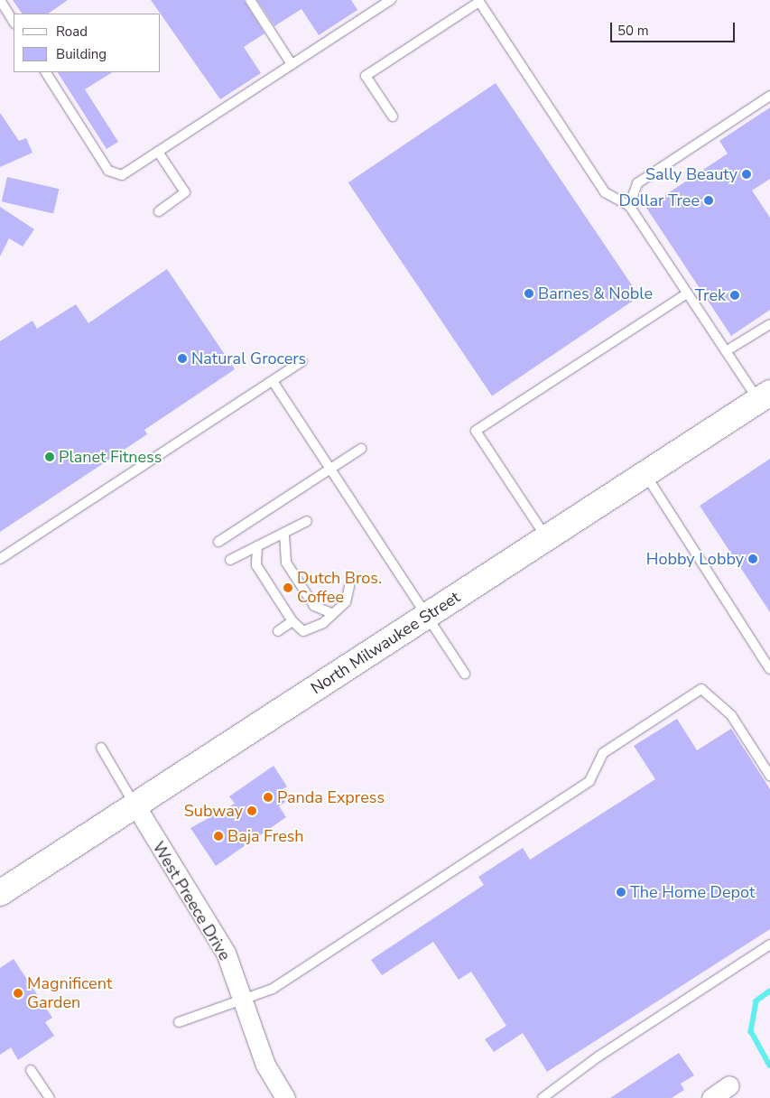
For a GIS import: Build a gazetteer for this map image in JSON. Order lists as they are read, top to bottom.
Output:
{
  "streets": {
    "main road": ["North Milwaukee Street"],
    "street": ["West Preece Drive"]
  },
  "crossings": [
    ["North Milwaukee Street", "West Preece Drive"]
  ],
  "places": [
    "Sally Beauty",
    "Dollar Tree",
    "Barnes & Noble",
    "Trek",
    "Natural Grocers",
    "Planet Fitness",
    "Hobby Lobby",
    "Dutch Bros. Coffee",
    "Panda Express",
    "Subway",
    "Baja Fresh",
    "The Home Depot",
    "Magnificent Garden"
  ],
  "legend": ["Road", "Building"],
  "scale_bar": "50 m"
}
